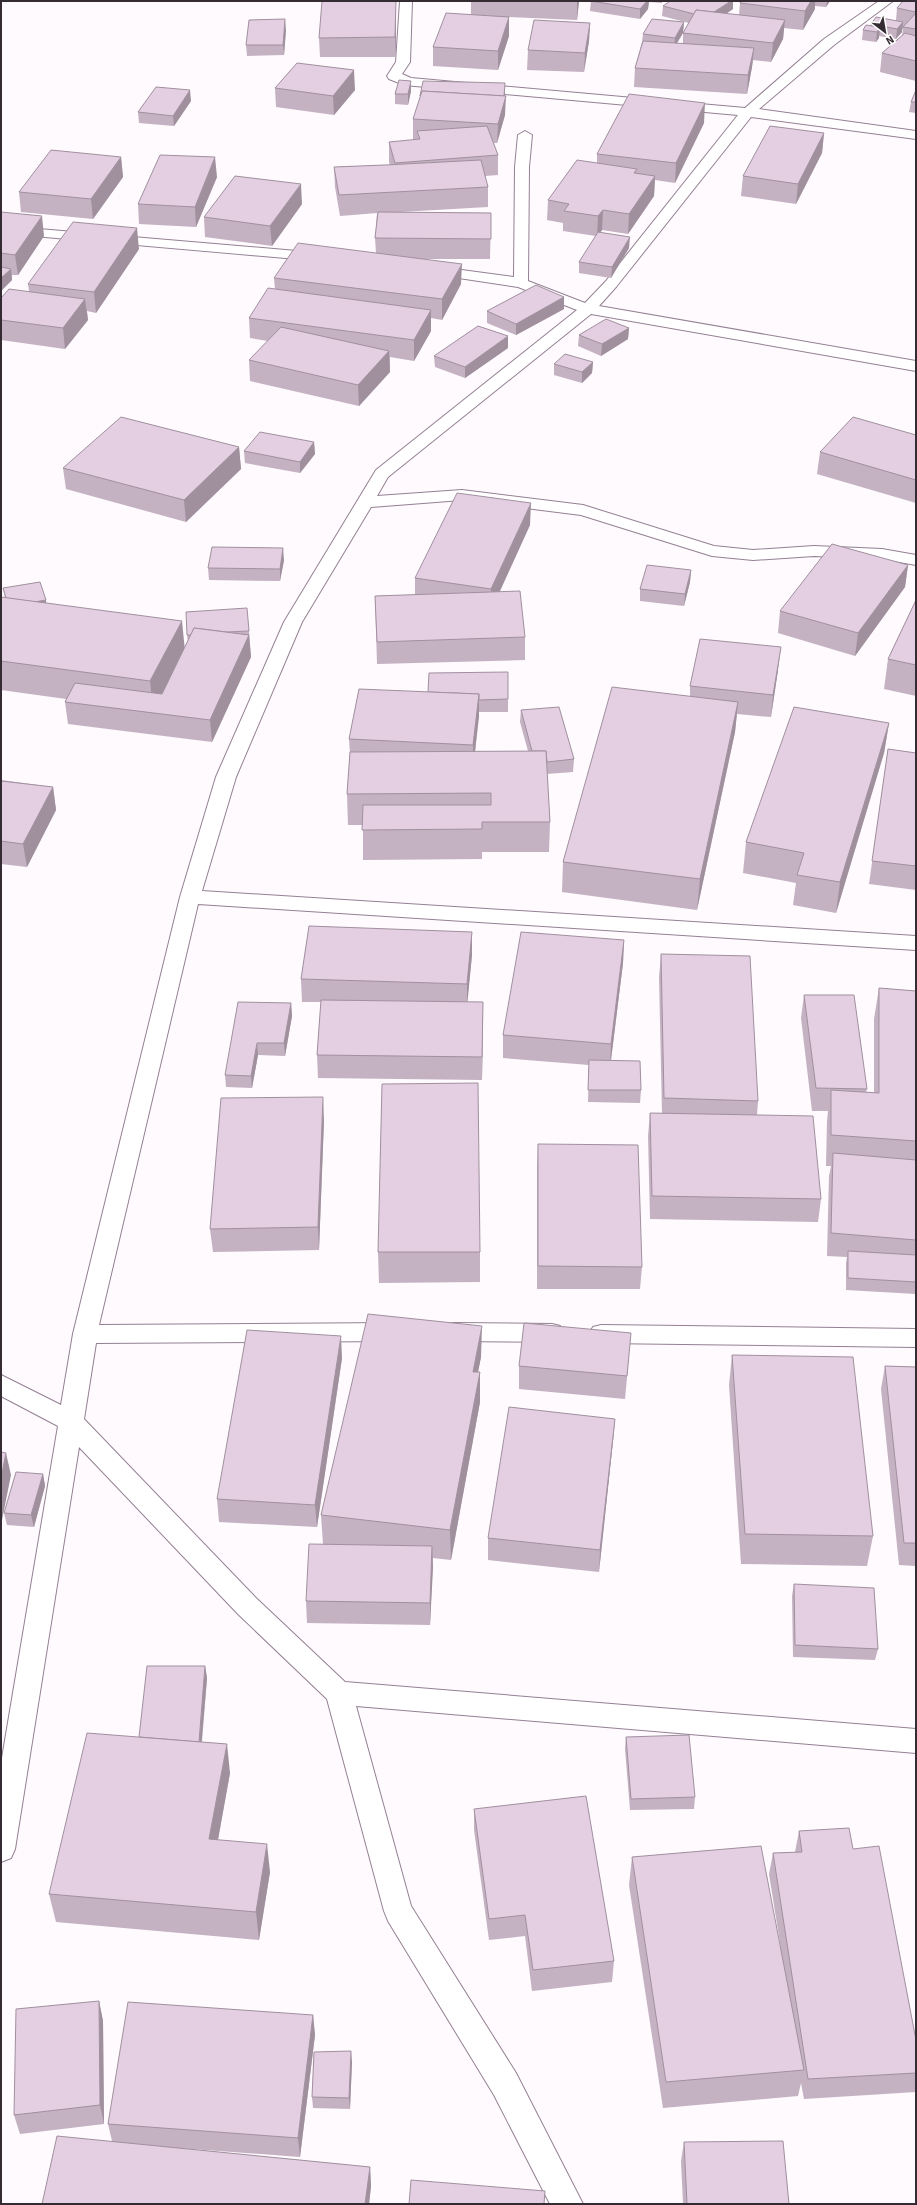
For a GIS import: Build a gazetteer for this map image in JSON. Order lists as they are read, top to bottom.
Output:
{
  "north": "bottom right"
}
